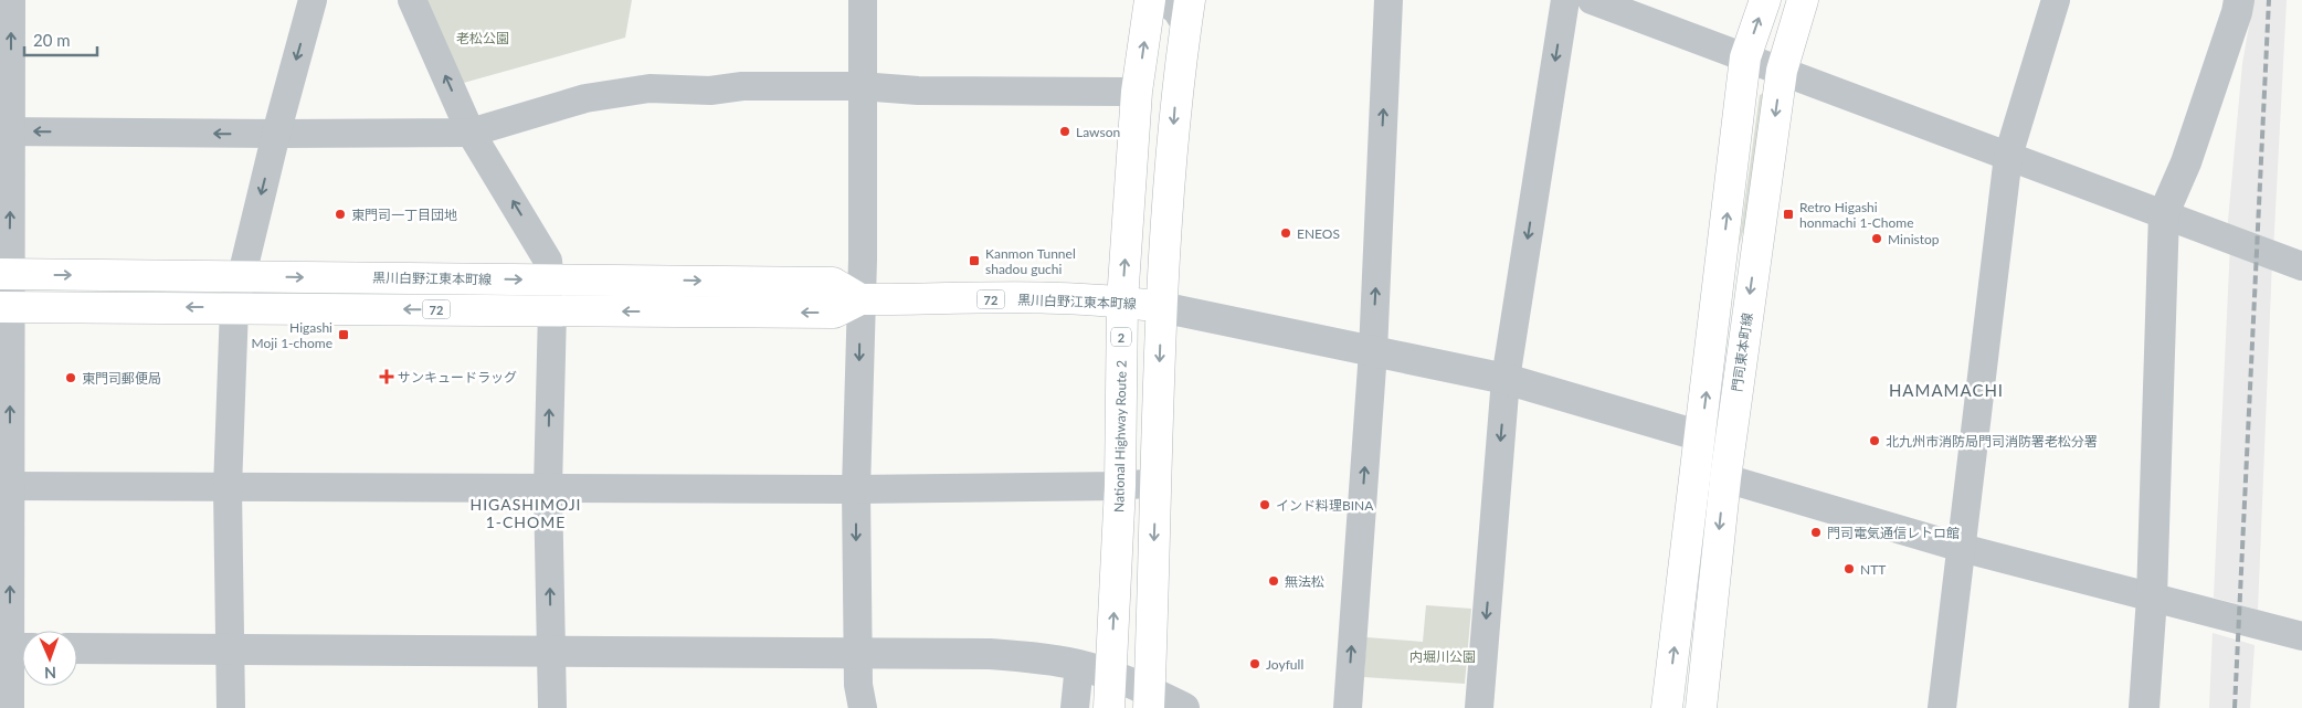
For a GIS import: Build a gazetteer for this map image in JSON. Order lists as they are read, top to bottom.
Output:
{
  "streets": {
    "main road": [
      "黒川白野江東本町線",
      "72",
      "2",
      "門司東本町線",
      "National Highway Route 2"
    ]
  },
  "crossings": [
    ["黒川白野江東本町線", "National Highway Route 2"]
  ],
  "districts": ["HAMAMACHI", "HIGASHIMOJI 1-CHOME"],
  "parks": ["老松公園", "内堀川公園"],
  "places": {
    "other": [
      "Lawson",
      "東門司一丁目団地",
      "ENEOS",
      "Ministop",
      "東門司郵便局",
      "北九州市消防局門司消防署老松分署",
      "インド料理BINA",
      "門司電気通信レトロ館",
      "NTT",
      "無法松",
      "Joyfull"
    ],
    "transit": ["Retro Higashi honmachi 1-Chome", "Kanmon Tunnel shadou guchi", "Higashi Moji 1-chome"],
    "health": ["サンキュードラッグ"]
  },
  "scale_bar": "20 m",
  "north": "bottom"
}
